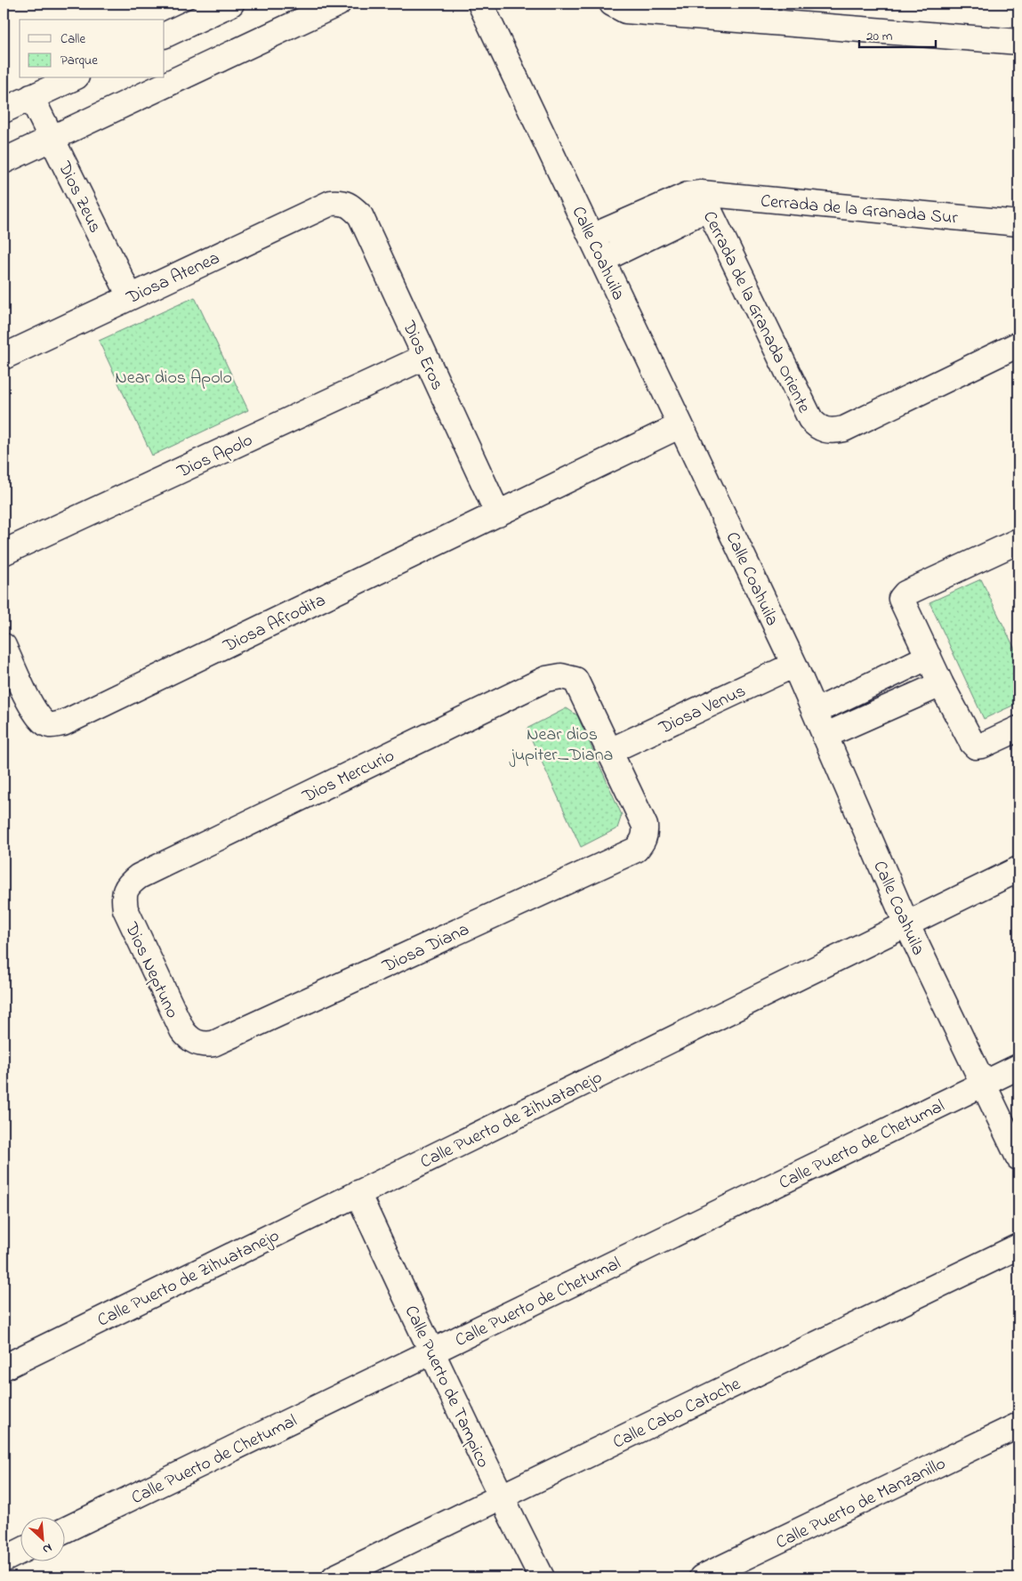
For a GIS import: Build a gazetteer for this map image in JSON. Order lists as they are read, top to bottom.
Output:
{
  "streets": {
    "street": [
      "Dios Zeus",
      "Cerrada de la Granada Sur",
      "Calle Coahuila",
      "Diosa Atenea",
      "Cerrada de la Granada Oriente",
      "Dios Eros",
      "Dios Apolo",
      "Diosa Afrodita",
      "Diosa Venus",
      "Dios Mercurio",
      "Diosa Diana",
      "Dios Neptuno",
      "Calle Puerto de Zihuatanejo",
      "Calle Puerto de Chetumal",
      "Calle Puerto de Tampico",
      "Calle Cabo Catoche",
      "Calle Puerto de Manzanillo"
    ]
  },
  "crossings": [
    ["Dios Zeus", "Diosa Atenea"],
    ["Cerrada de la Granada Sur", "Cerrada de la Granada Oriente"],
    ["Calle Coahuila", "Diosa Afrodita"],
    ["Calle Coahuila", "Diosa Venus"],
    ["Calle Coahuila", "Calle Puerto de Zihuatanejo"],
    ["Calle Coahuila", "Calle Puerto de Chetumal"],
    ["Diosa Atenea", "Dios Eros"],
    ["Dios Eros", "Dios Apolo"],
    ["Dios Eros", "Diosa Afrodita"],
    ["Diosa Venus", "Dios Mercurio"],
    ["Diosa Venus", "Diosa Diana"],
    ["Dios Mercurio", "Diosa Diana"],
    ["Dios Mercurio", "Dios Neptuno"],
    ["Diosa Diana", "Dios Neptuno"],
    ["Calle Puerto de Zihuatanejo", "Calle Puerto de Tampico"],
    ["Calle Puerto de Chetumal", "Calle Puerto de Tampico"],
    ["Calle Puerto de Tampico", "Calle Cabo Catoche"]
  ],
  "parks": ["Near dios Apolo", "Near dios jupiter_Diana"],
  "legend": ["Calle", "Parque"],
  "scale_bar": "20 m",
  "north": "bottom right"
}
